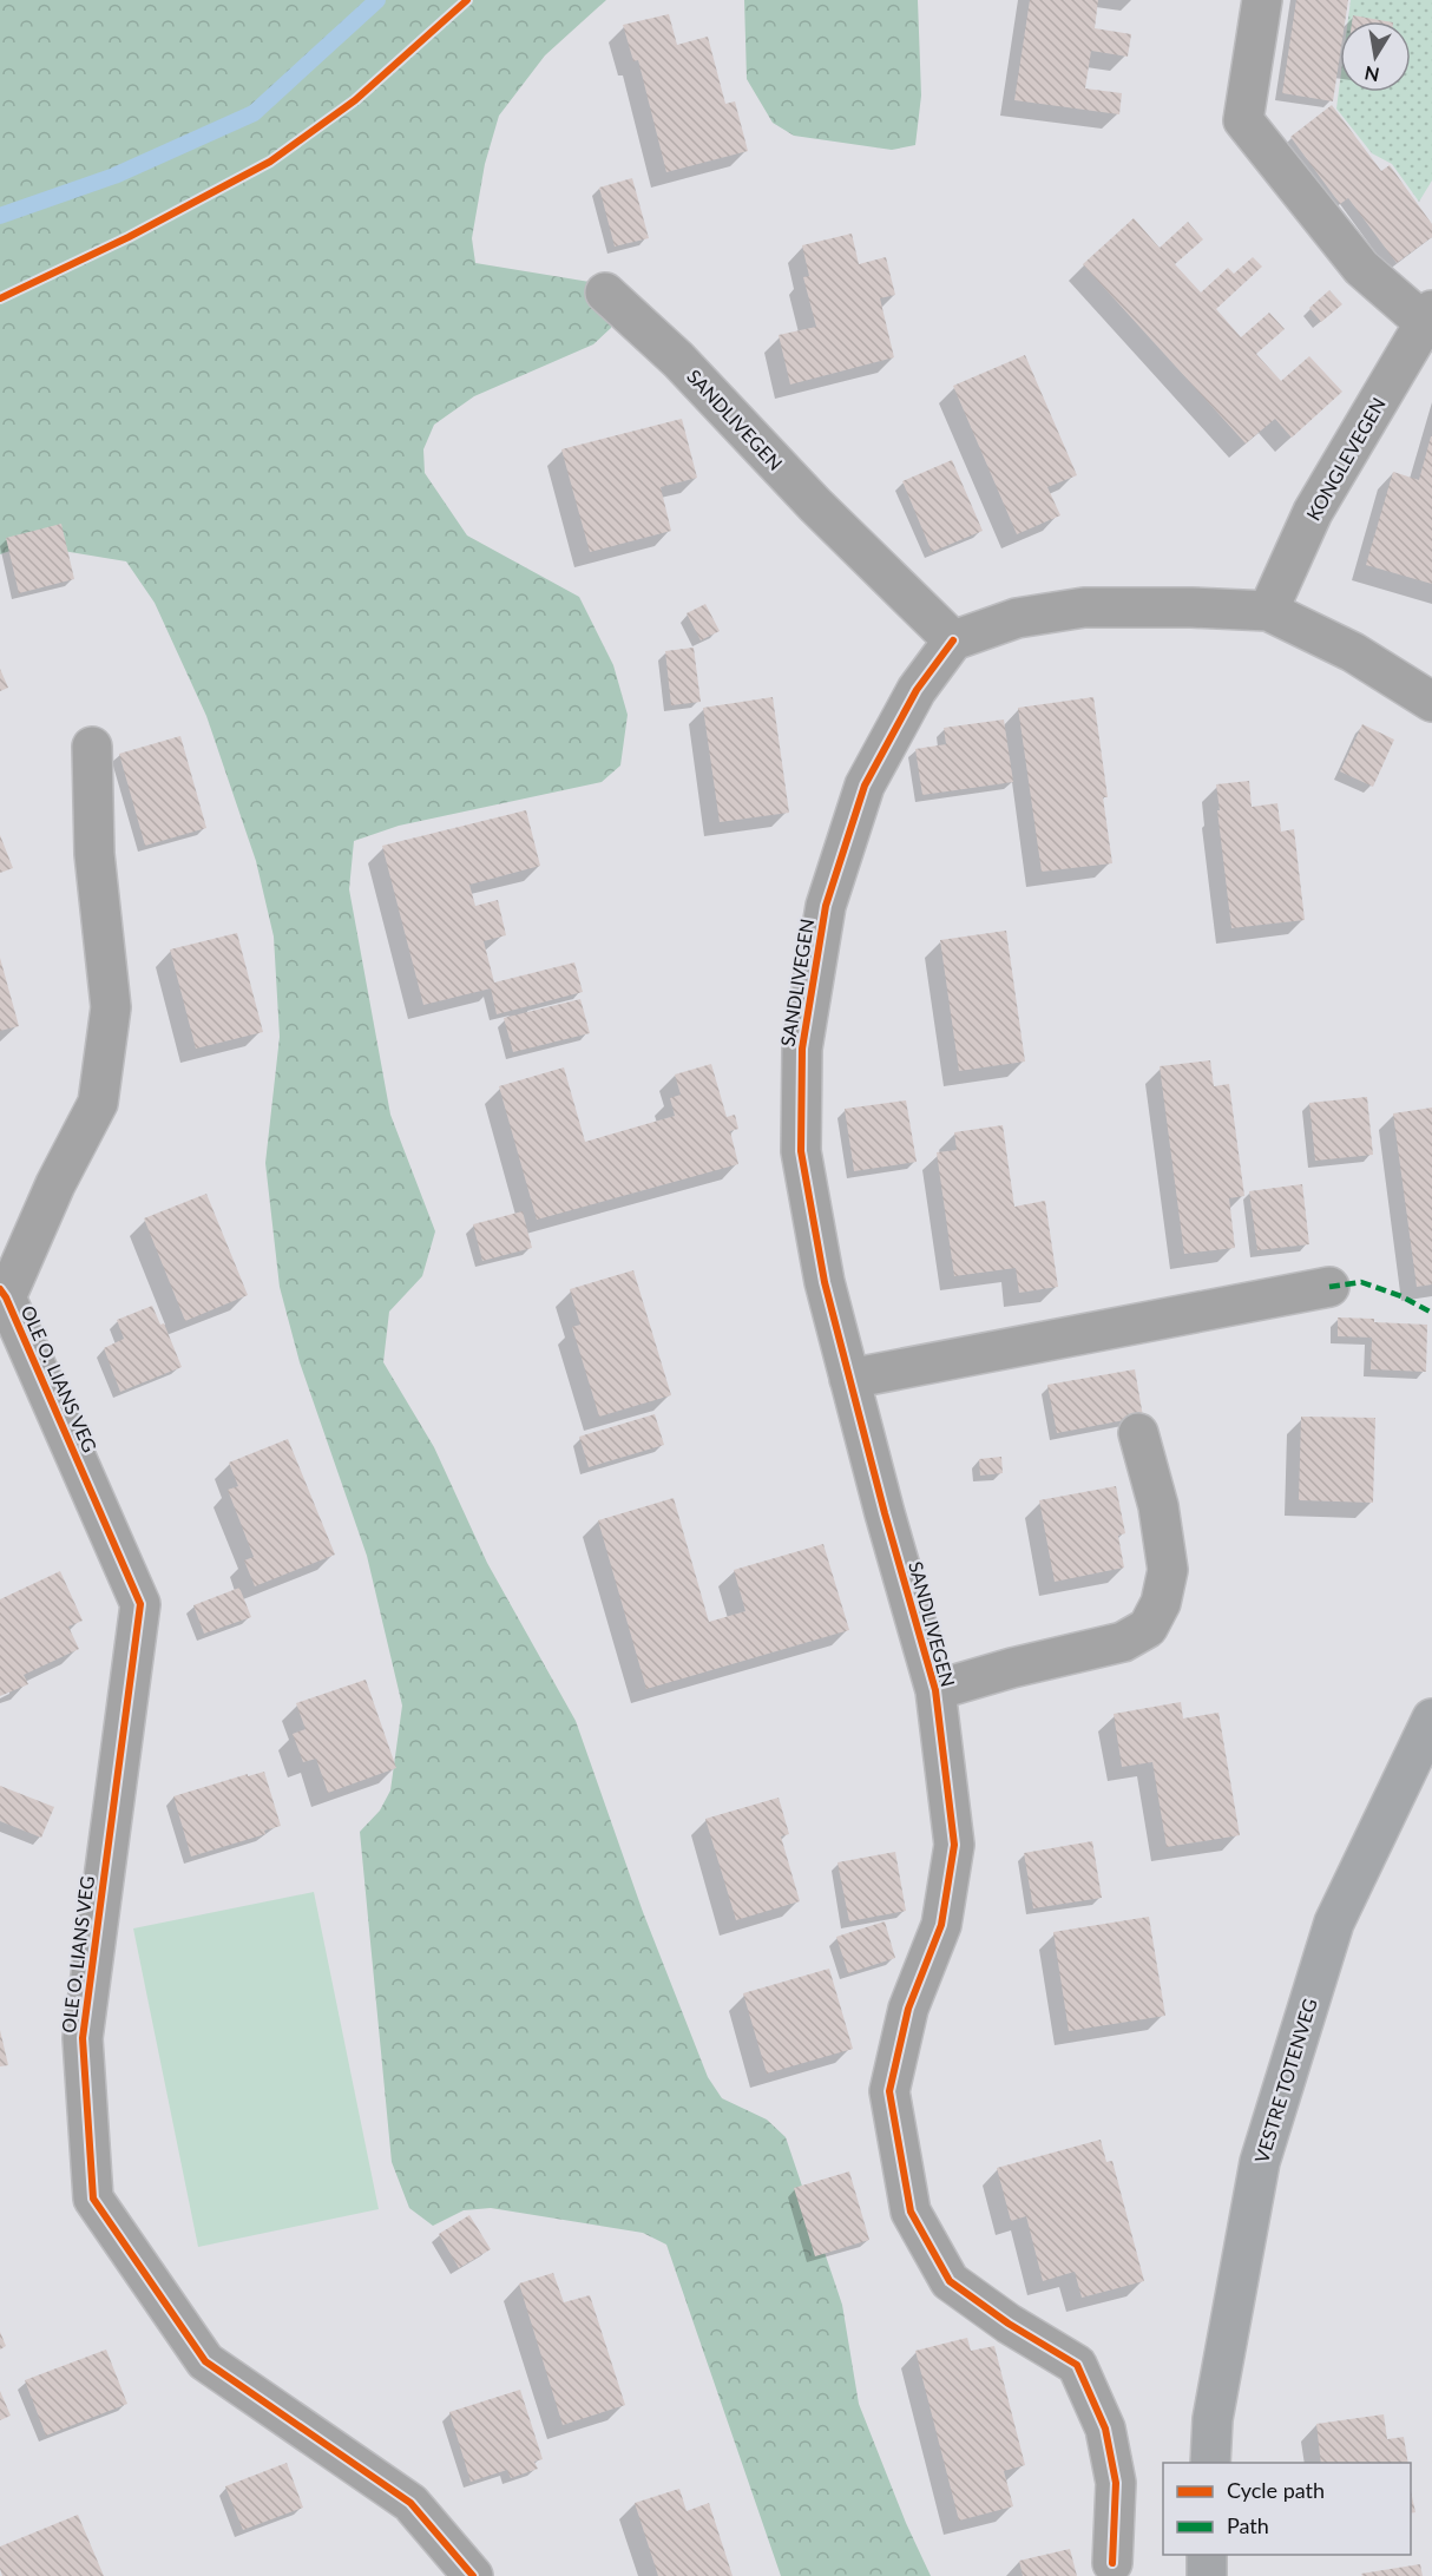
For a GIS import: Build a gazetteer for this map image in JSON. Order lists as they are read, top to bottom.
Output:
{
  "streets": {
    "main road": ["VESTRE TOTENVEG"],
    "street": ["SANDLIVEGEN", "KONGLEVEGEN", "OLE O. LIANS VEG"]
  },
  "legend": ["Cycle path", "Path"],
  "north": "bottom"
}
